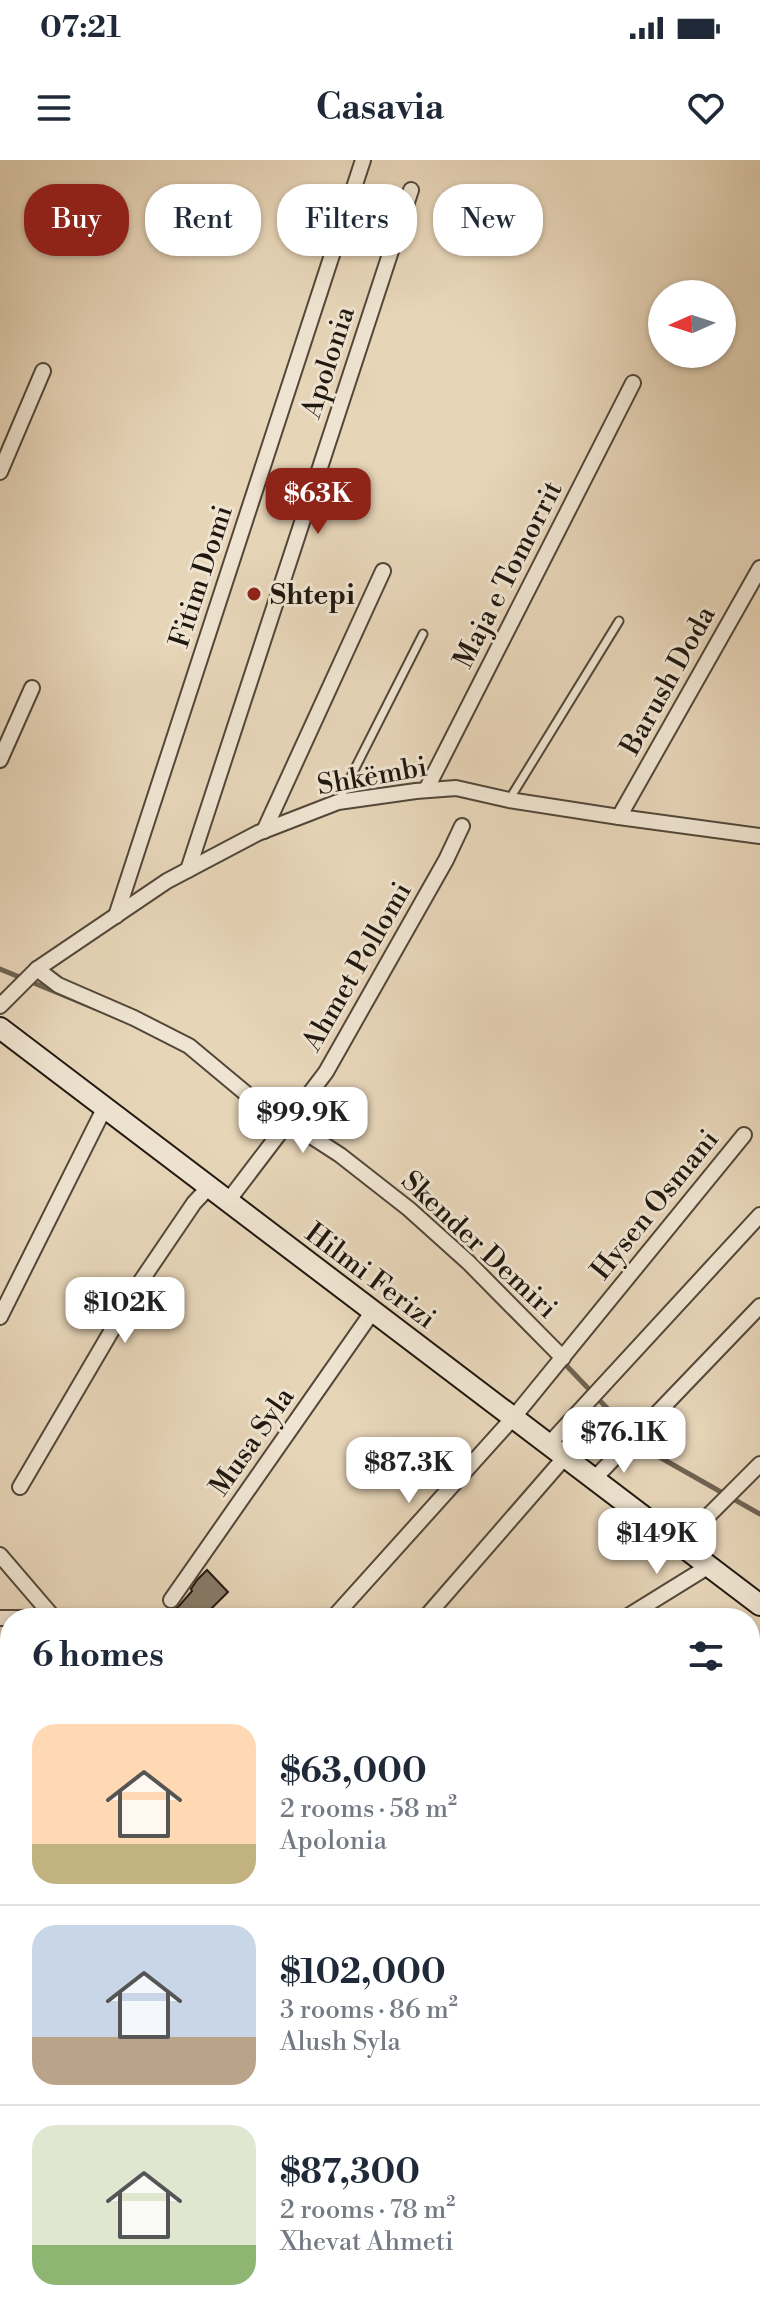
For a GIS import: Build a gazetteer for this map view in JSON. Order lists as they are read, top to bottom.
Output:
{
  "streets": {
    "street": [
      "Apolonia",
      "Maja e Tomorrit",
      "Fitim Domi",
      "Barush Doda",
      "Shkëmbi",
      "Ahmet Pollomi",
      "Hysen Osmani",
      "Skender Demiri",
      "Hilmi Ferizi",
      "Musa Syla"
    ]
  },
  "crossings": [
    ["Apolonia", "Shkëmbi"],
    ["Maja e Tomorrit", "Shkëmbi"],
    ["Fitim Domi", "Shkëmbi"],
    ["Barush Doda", "Shkëmbi"],
    ["Shkëmbi", "Skender Demiri"],
    ["Ahmet Pollomi", "Skender Demiri"],
    ["Ahmet Pollomi", "Hilmi Ferizi"],
    ["Hysen Osmani", "Skender Demiri"],
    ["Hysen Osmani", "Hilmi Ferizi"],
    ["Hilmi Ferizi", "Musa Syla"]
  ],
  "places": ["Shtepi"],
  "north": "left",
  "page": {
    "status": "07:21",
    "header": "Casavia",
    "chip": [
      "Buy",
      "Rent",
      "Filters",
      "New"
    ],
    "price": [
      "$63K",
      "$99.9K",
      "$102K",
      "$76.1K",
      "$87.3K",
      "$149K"
    ],
    "heading": "6 homes",
    "list": [
      {
        "name": "$63,000",
        "note": "2 rooms · 58 m² · Apolonia"
      },
      {
        "name": "$102,000",
        "note": "3 rooms · 86 m² · Alush Syla"
      },
      {
        "name": "$87,300",
        "note": "2 rooms · 78 m² · Xhevat Ahmeti"
      }
    ]
  }
}
